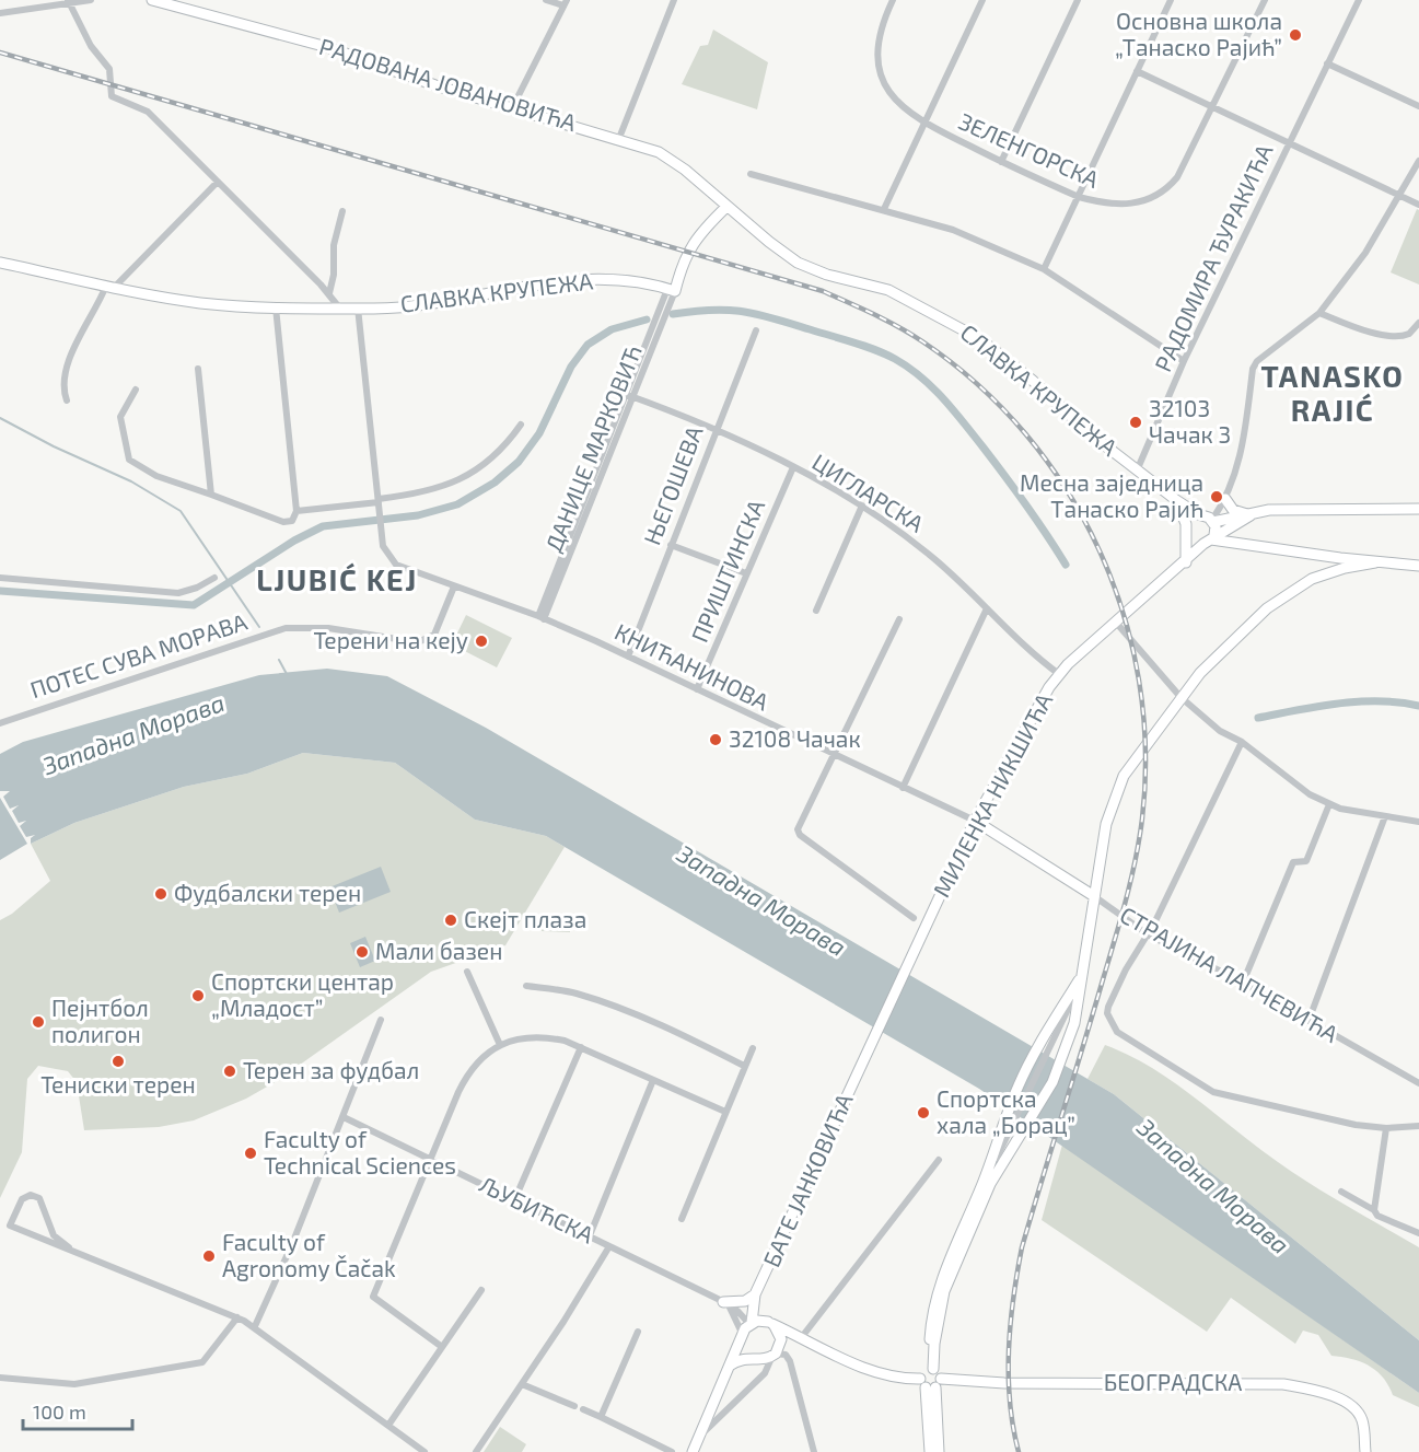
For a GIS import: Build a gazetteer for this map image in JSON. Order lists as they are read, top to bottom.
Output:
{
  "streets": {
    "main road": [
      "РАДОВАНА ЈОВАНОВИЋА",
      "СЛАВКА КРУПЕЖА",
      "МИЛЕНКА НИКШИЋА",
      "СТРАЈИНА ЛАПЧЕВИЋА",
      "БАТЕ ЈАНКОВИЋА",
      "БЕОГРАДСКА"
    ],
    "street": [
      "ЗЕЛЕНГОРСКА",
      "РАДОМИРА ЂУРАКИЋА",
      "ДАНИЦЕ МАРКОВИЋ",
      "ЊЕГОШЕВА",
      "ЦИГЛАРСКА",
      "ПРИШТИНСКА",
      "ПОТЕС СУВА МОРАВА",
      "КНИЋАНИНОВА",
      "ЉУБИЋСКА"
    ]
  },
  "crossings": [
    ["РАДОВАНА ЈОВАНОВИЋА", "СЛАВКА КРУПЕЖА"],
    ["РАДОМИРА ЂУРАКИЋА", "СЛАВКА КРУПЕЖА"],
    ["СЛАВКА КРУПЕЖА", "ДАНИЦЕ МАРКОВИЋ"],
    ["ДАНИЦЕ МАРКОВИЋ", "ЦИГЛАРСКА"],
    ["ДАНИЦЕ МАРКОВИЋ", "КНИЋАНИНОВА"],
    ["ЊЕГОШЕВА", "ЦИГЛАРСКА"],
    ["ЊЕГОШЕВА", "КНИЋАНИНОВА"],
    ["ЦИГЛАРСКА", "ПРИШТИНСКА"],
    ["ЦИГЛАРСКА", "МИЛЕНКА НИКШИЋА"],
    ["ПРИШТИНСКА", "КНИЋАНИНОВА"],
    ["ПОТЕС СУВА МОРАВА", "КНИЋАНИНОВА"],
    ["КНИЋАНИНОВА", "МИЛЕНКА НИКШИЋА"],
    ["КНИЋАНИНОВА", "СТРАЈИНА ЛАПЧЕВИЋА"],
    ["МИЛЕНКА НИКШИЋА", "СТРАЈИНА ЛАПЧЕВИЋА"],
    ["МИЛЕНКА НИКШИЋА", "БАТЕ ЈАНКОВИЋА"],
    ["БАТЕ ЈАНКОВИЋА", "ЉУБИЋСКА"]
  ],
  "districts": ["TANASKO RAJIĆ", "LJUBIĆ KEJ"],
  "water": ["Западна Морава"],
  "places": [
    "Основна школа „Танаско Рајић”",
    "32103 Чачак 3",
    "Месна заједница Танаско Рајић",
    "Терени на кеју",
    "32108 Чачак",
    "Фудбалски терен",
    "Скејт плаза",
    "Мали базен",
    "Спортски центар „Младост”",
    "Пејнтбол полигон",
    "Тениски терен",
    "Терен за фудбал",
    "Спортска хала „Борац”",
    "Faculty of Technical Sciences",
    "Faculty of Agronomy Čačak"
  ],
  "scale_bar": "100 m"
}
